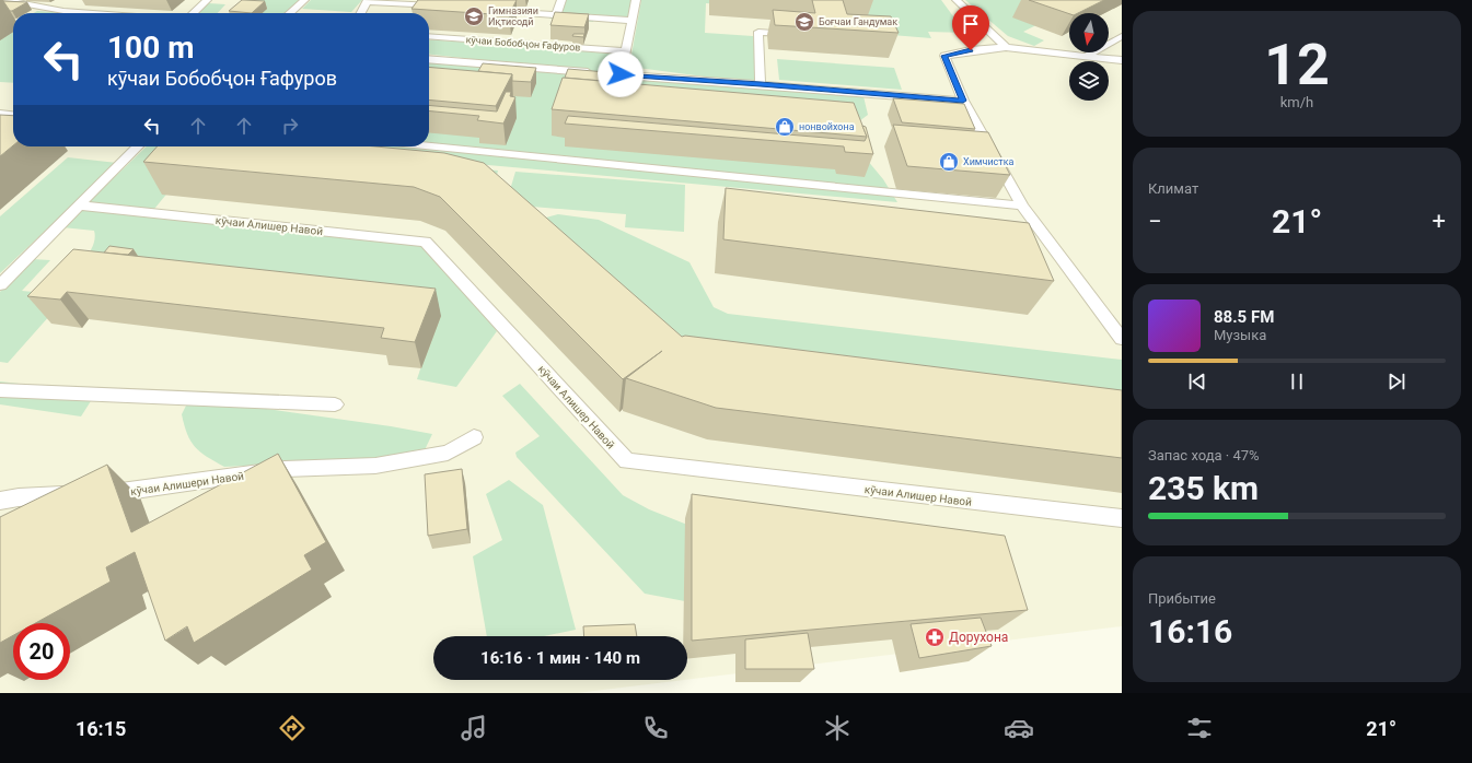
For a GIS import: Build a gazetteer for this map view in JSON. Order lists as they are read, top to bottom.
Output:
{
  "streets": {
    "lane": ["кӯчаи Бобобҷон Ғафуров", "кӯчаи Алишер Навоӣ", "кӯчаи Алишери Навоӣ"]
  },
  "places": {
    "school or university": ["Гимназияи Иқтисодӣ", "Боғчаи Гандумак"],
    "shop": ["нонвойхона", "Химчистка"],
    "pharmacy": ["Дорухона"]
  },
  "north": "bottom",
  "page": {
    "tile": [
      ["12", "km/h"],
      "Климат",
      ["Запас хода · 47%", "235 km"],
      ["Прибытие", "16:16"]
    ],
    "turn": ["100 m", "кӯчаи Бобобҷон Ғафуров"],
    "heat": ["−", "21°", "+"],
    "song": ["88.5 FM", "Музыка"],
    "limit": "20",
    "trip": "16:16 · 1 мин · 140 m",
    "tabs": ["16:15", "21°"]
  }
}
